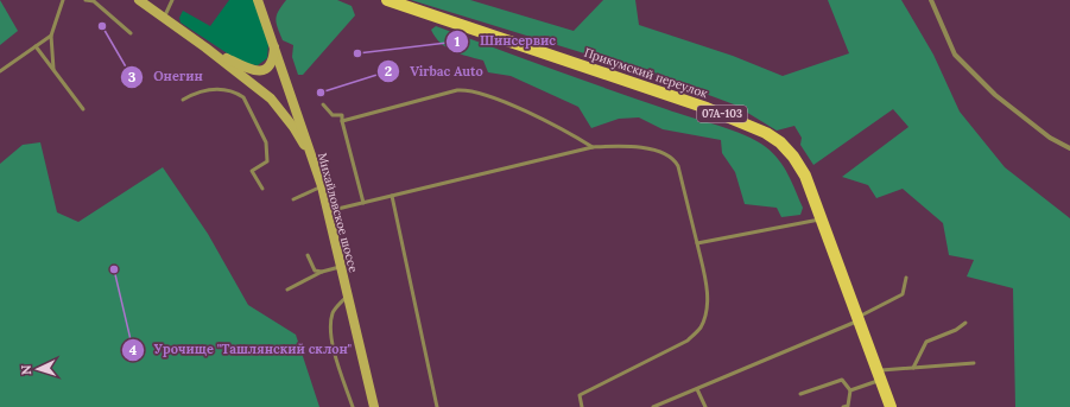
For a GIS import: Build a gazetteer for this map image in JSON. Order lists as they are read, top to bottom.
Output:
{
  "streets": {
    "main road": ["Прикумский переулок", "07А-103", "Михайловское шоссе"]
  },
  "places": [
    "Онегин",
    "Шинсервис",
    "Virbac Auto",
    "Урочище \"Ташлянский склон\""
  ],
  "north": "left"
}
